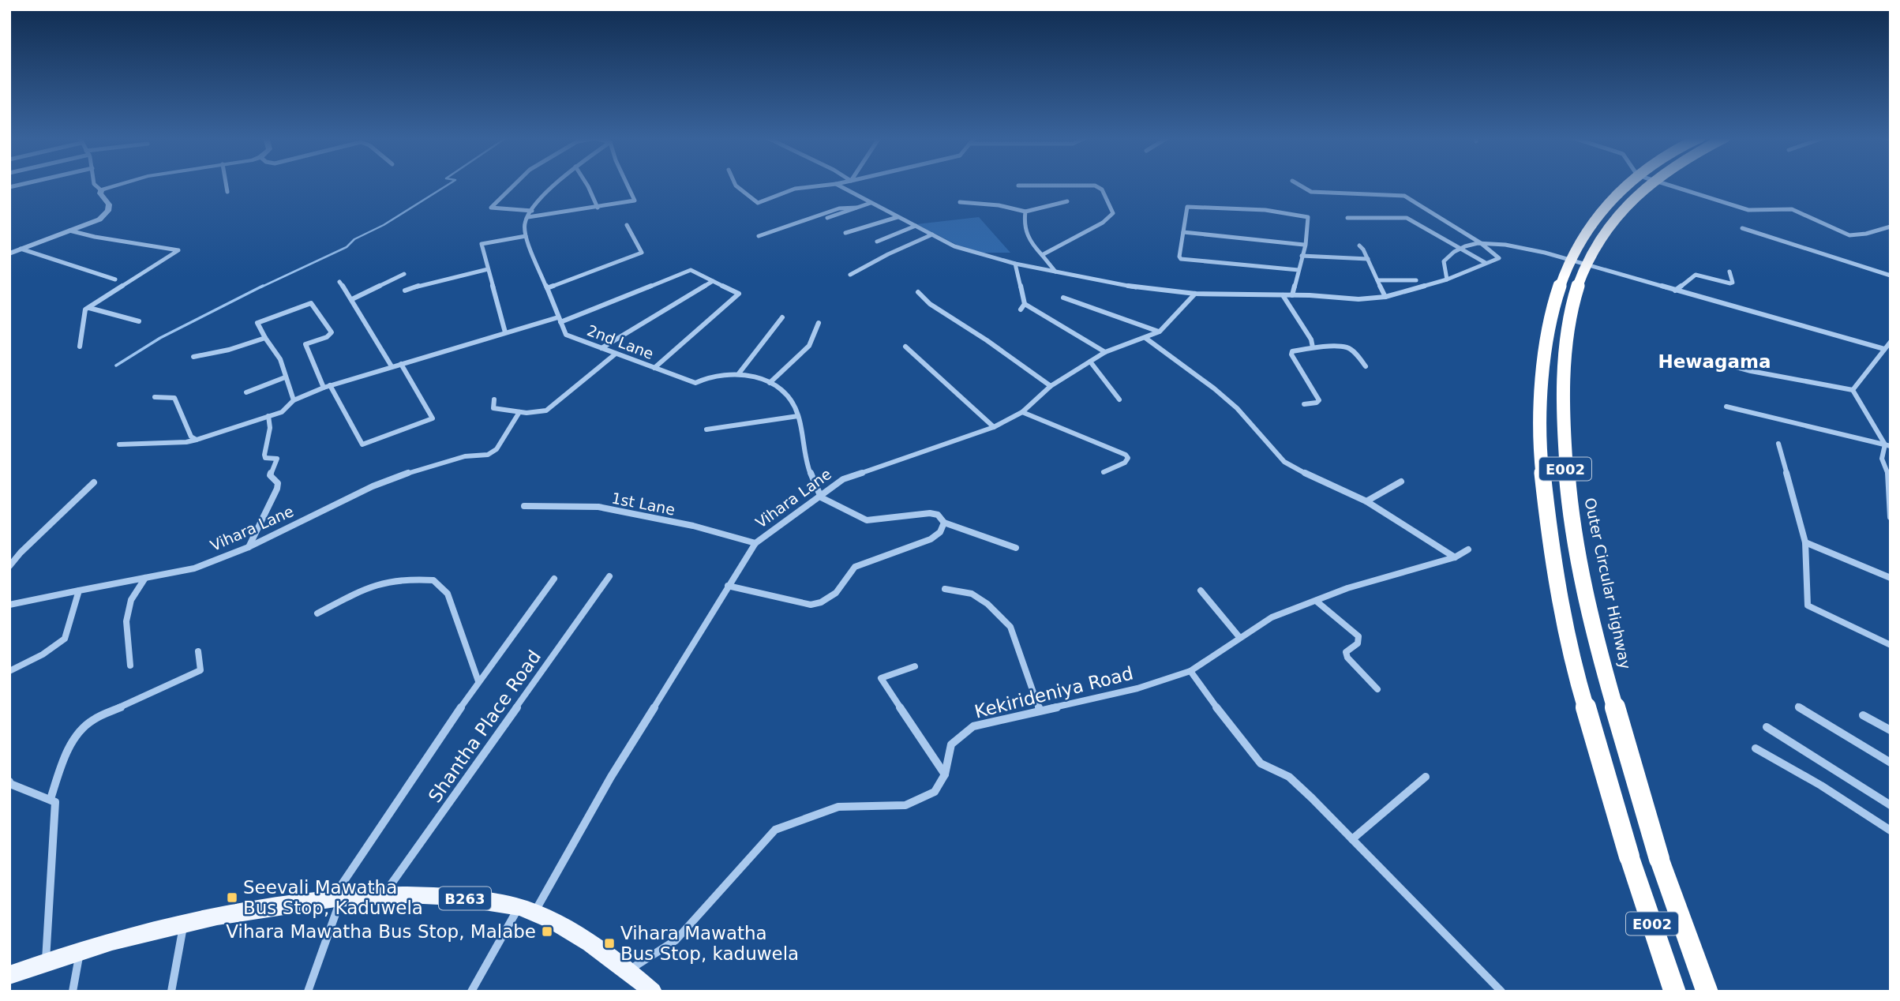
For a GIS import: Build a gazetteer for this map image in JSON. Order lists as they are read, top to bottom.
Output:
{
  "streets": {
    "highway": ["E002", "Outer Circular Highway"],
    "main road": ["B263"],
    "street": [
      "2nd Lane",
      "Vihara Lane",
      "1st Lane",
      "Kekirideniya Road",
      "Shantha Place Road"
    ]
  },
  "crossings": [
    ["2nd Lane", "Vihara Lane"],
    ["Vihara Lane", "1st Lane"],
    ["Vihara Lane", "B263"],
    ["Kekirideniya Road", "B263"],
    ["Shantha Place Road", "B263"]
  ],
  "districts": ["Hewagama"],
  "places": {
    "transit": ["Seevali Mawatha Bus Stop, Kaduwela", "Vihara Mawatha Bus Stop, Malabe", "Vihara Mawatha Bus Stop, kaduwela"]
  }
}
